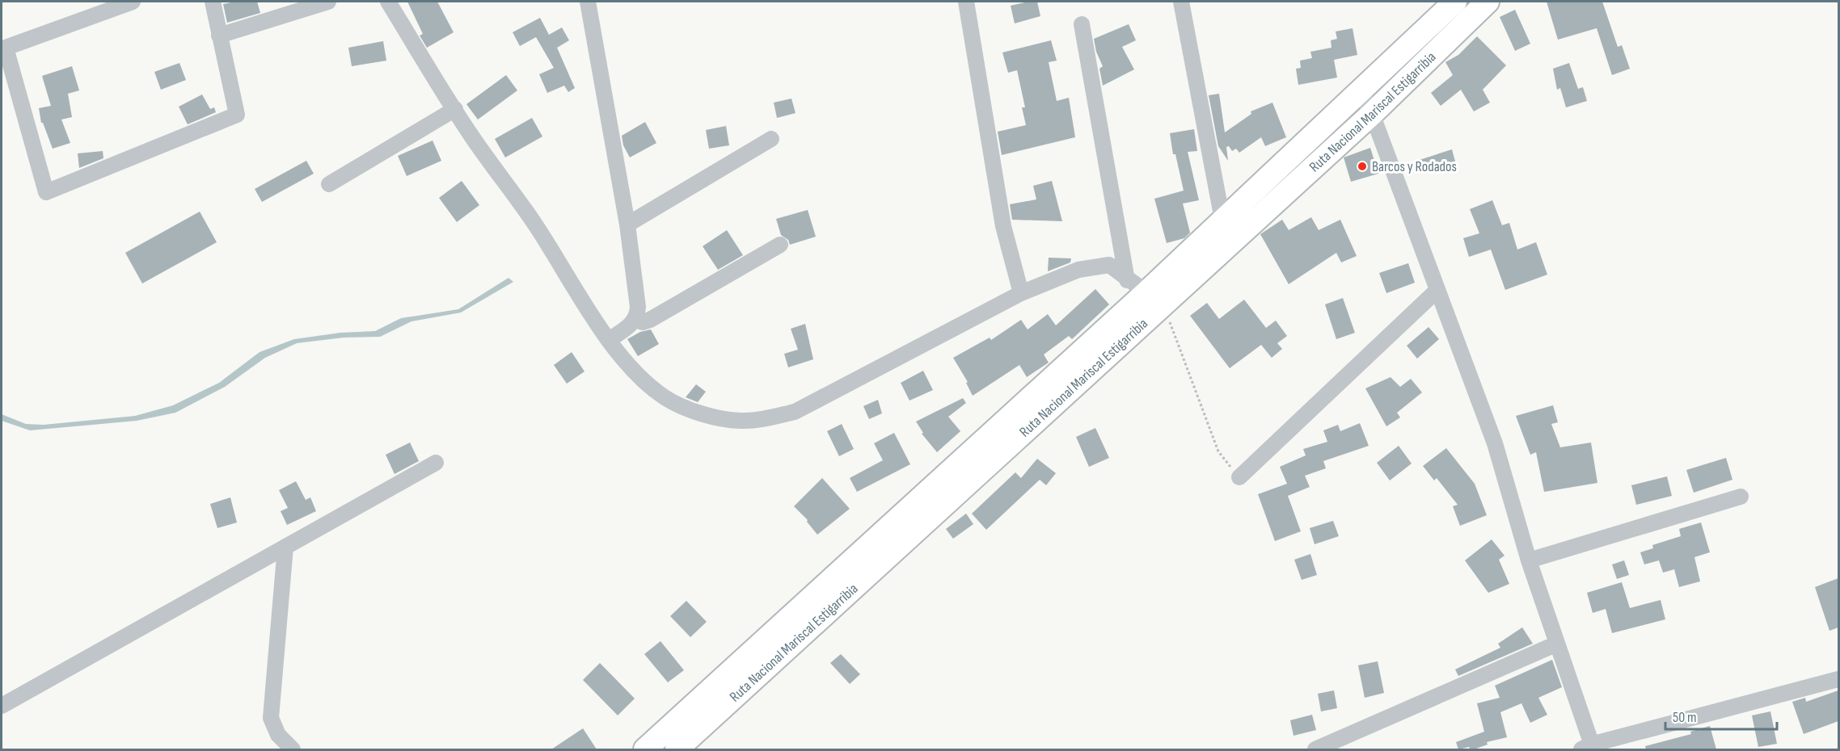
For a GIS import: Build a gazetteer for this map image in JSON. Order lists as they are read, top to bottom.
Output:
{
  "streets": {
    "highway": ["Ruta Nacional Mariscal Estigarribia"]
  },
  "places": ["Barcos y Rodados"],
  "scale_bar": "50 m"
}
